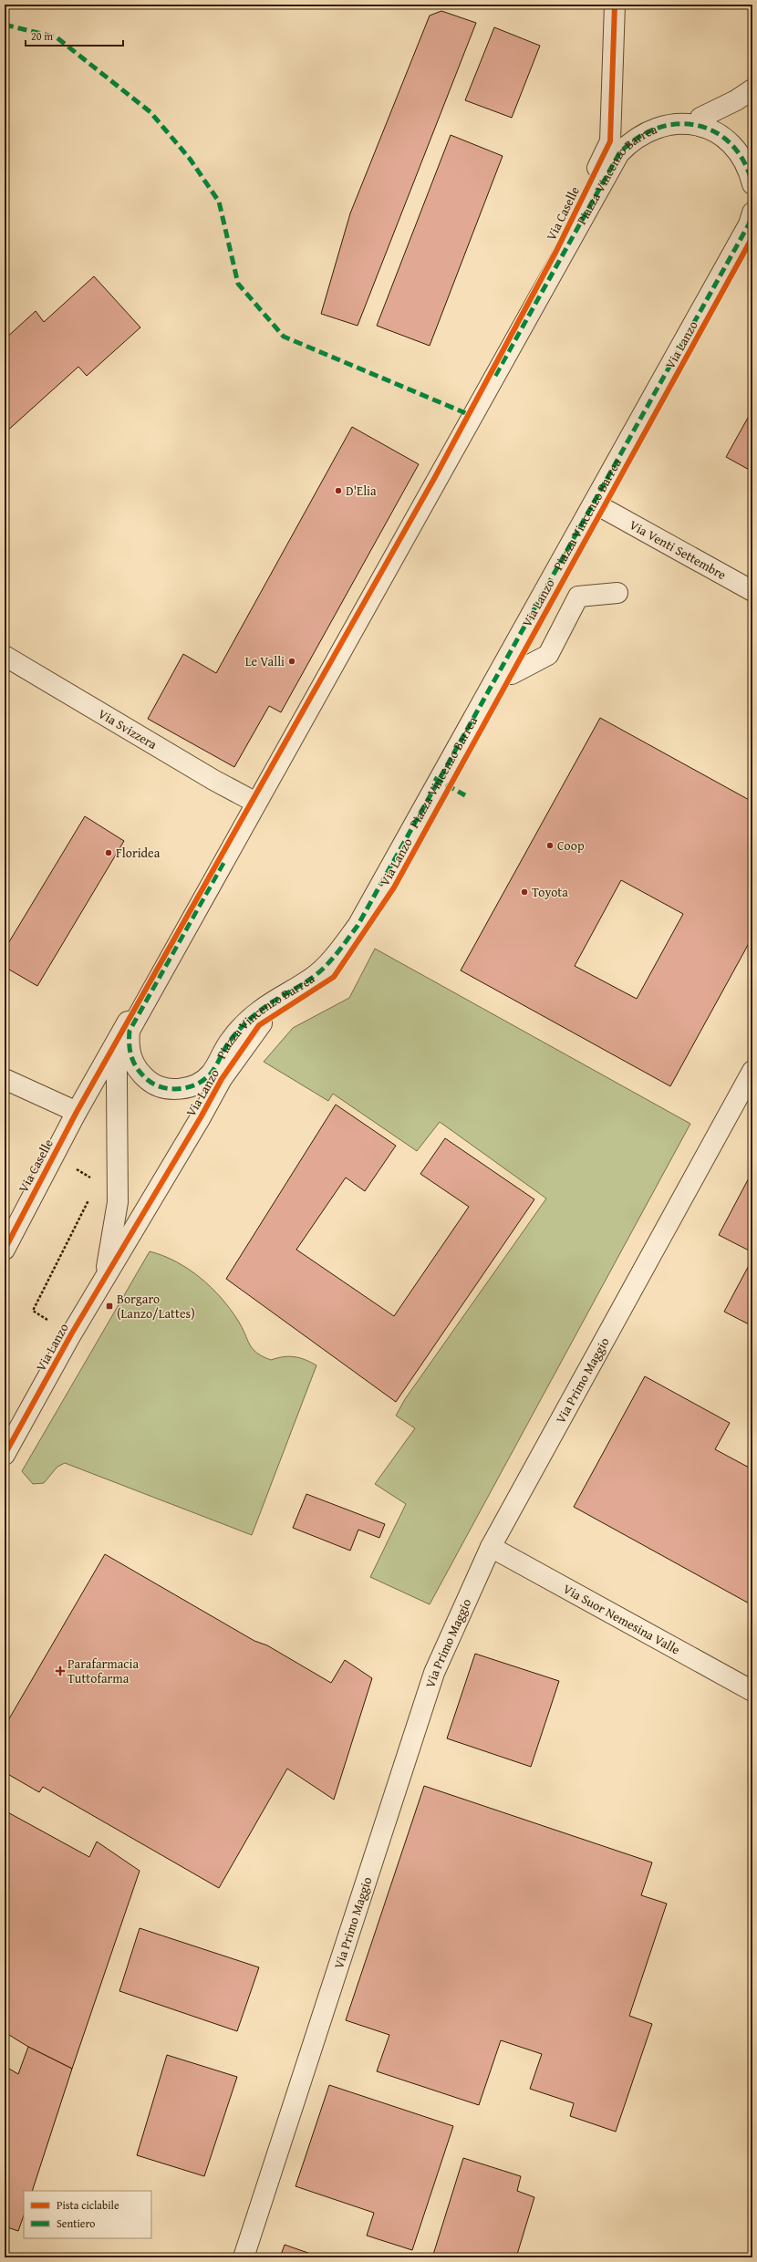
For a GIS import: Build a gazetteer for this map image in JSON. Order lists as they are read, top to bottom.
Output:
{
  "streets": {
    "street": [
      "Piazza Vincenzo Barrea",
      "Via Caselle",
      "Via Lanzo",
      "Via Venti Settembre",
      "Via Svizzera",
      "Via Primo Maggio",
      "Via Suor Nemesina Valle"
    ]
  },
  "crossings": [
    ["Via Caselle", "Via Svizzera"],
    ["Via Lanzo", "Via Venti Settembre"],
    ["Via Primo Maggio", "Via Suor Nemesina Valle"]
  ],
  "places": {
    "other": [
      "D'Elia",
      "Le Valli",
      "Coop",
      "Floridea",
      "Toyota"
    ],
    "transit": ["Borgaro (Lanzo/Lattes)"],
    "health": ["Parafarmacia Tuttofarma"]
  },
  "legend": ["Pista ciclabile", "Sentiero"],
  "scale_bar": "20 m"
}
